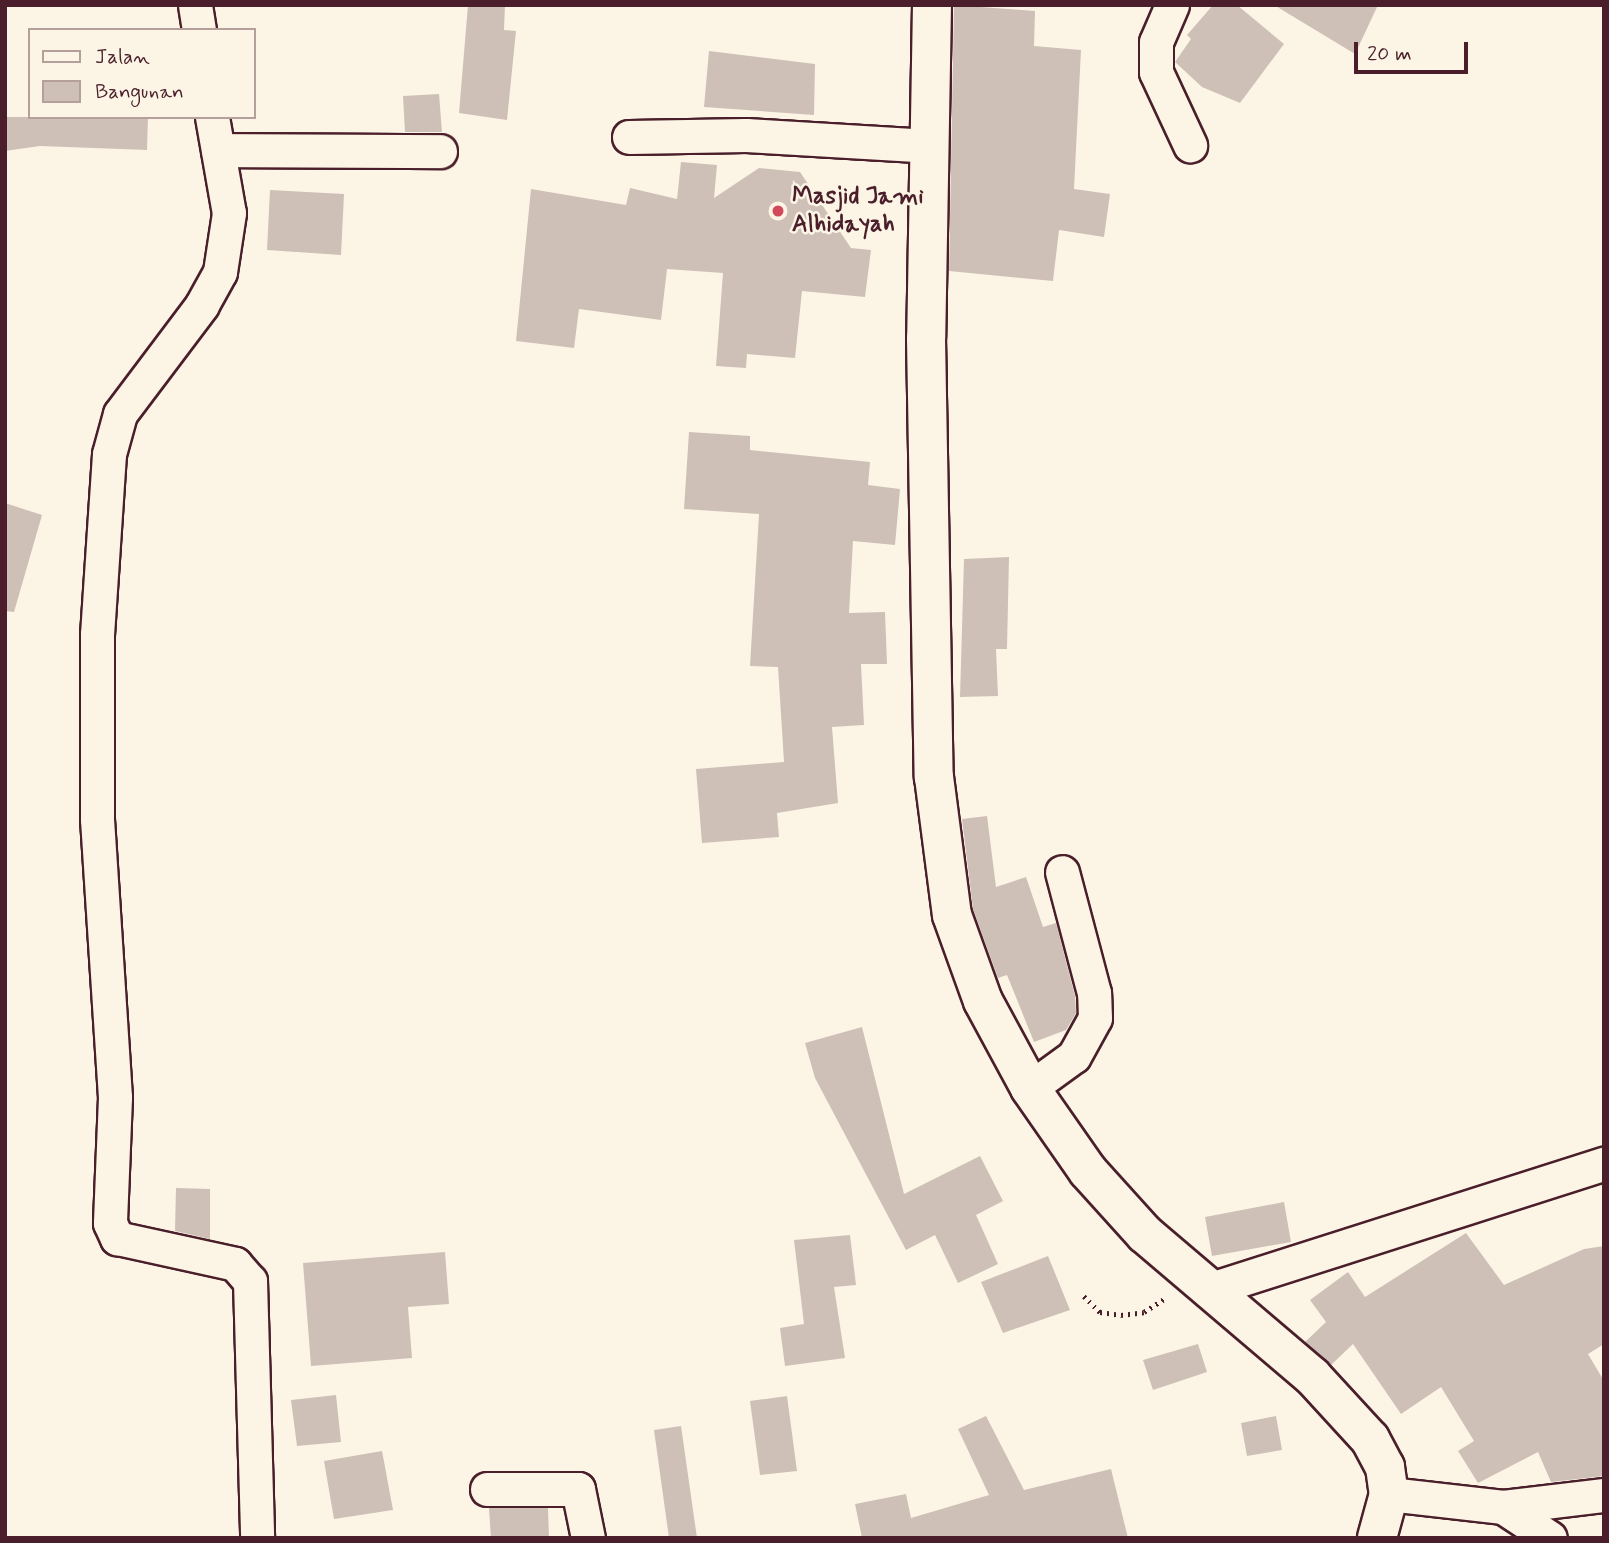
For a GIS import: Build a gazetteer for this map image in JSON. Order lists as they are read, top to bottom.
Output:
{
  "places": ["Masjid Jami Alhidayah"],
  "legend": ["Jalan", "Bangunan"],
  "scale_bar": "20 m"
}
